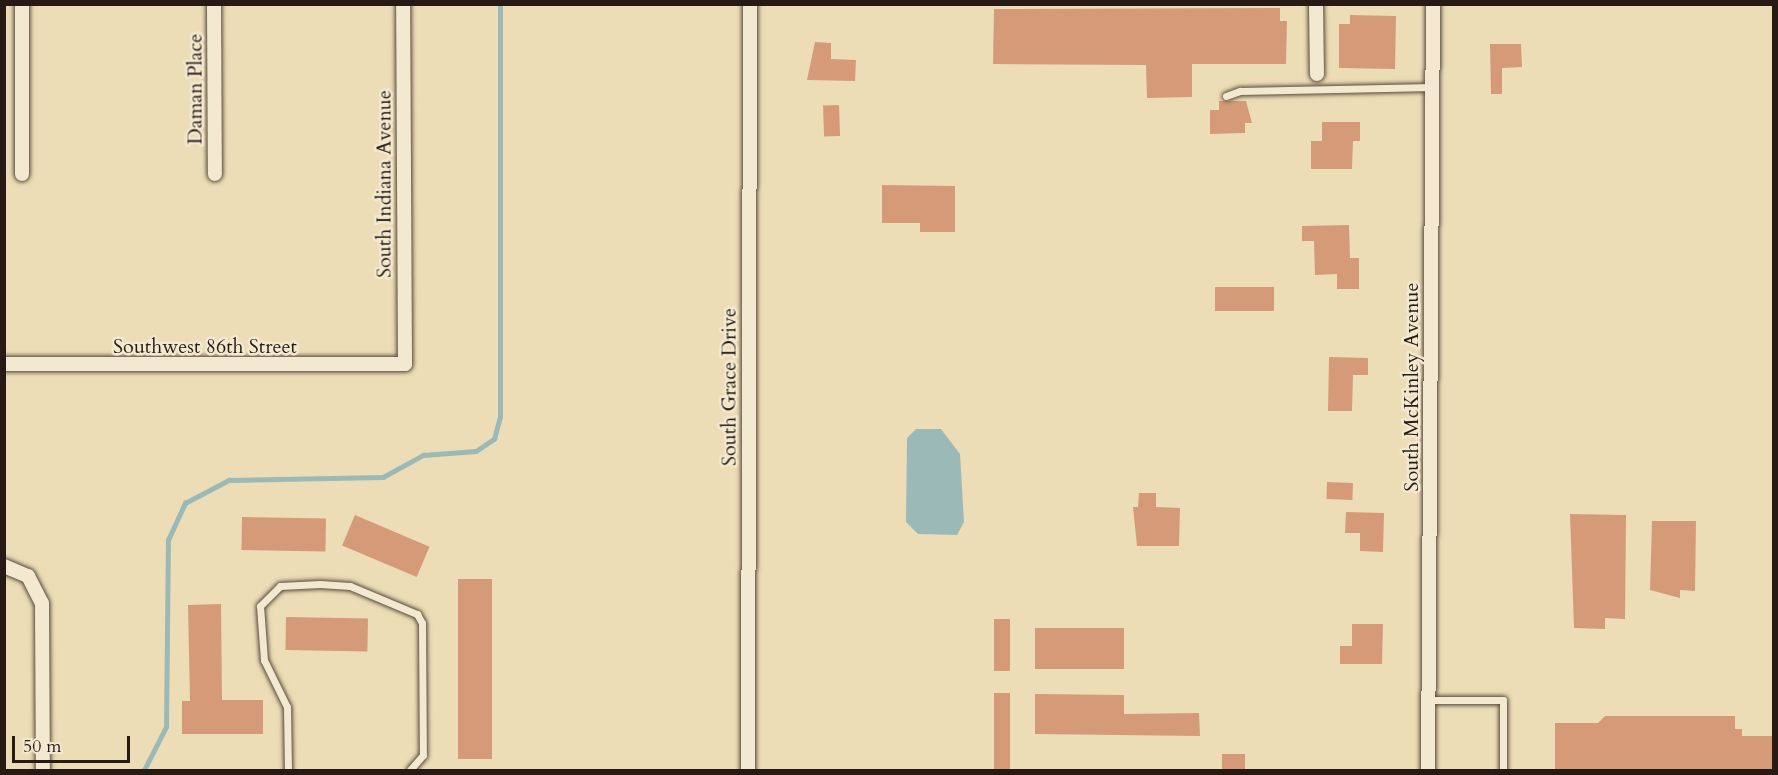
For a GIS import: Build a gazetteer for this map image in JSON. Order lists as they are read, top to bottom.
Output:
{
  "streets": {
    "street": [
      "Daman Place",
      "South Indiana Avenue",
      "Southwest 86th Street",
      "South Grace Drive",
      "South McKinley Avenue"
    ]
  },
  "crossings": [
    ["South Indiana Avenue", "Southwest 86th Street"]
  ],
  "scale_bar": "50 m"
}
